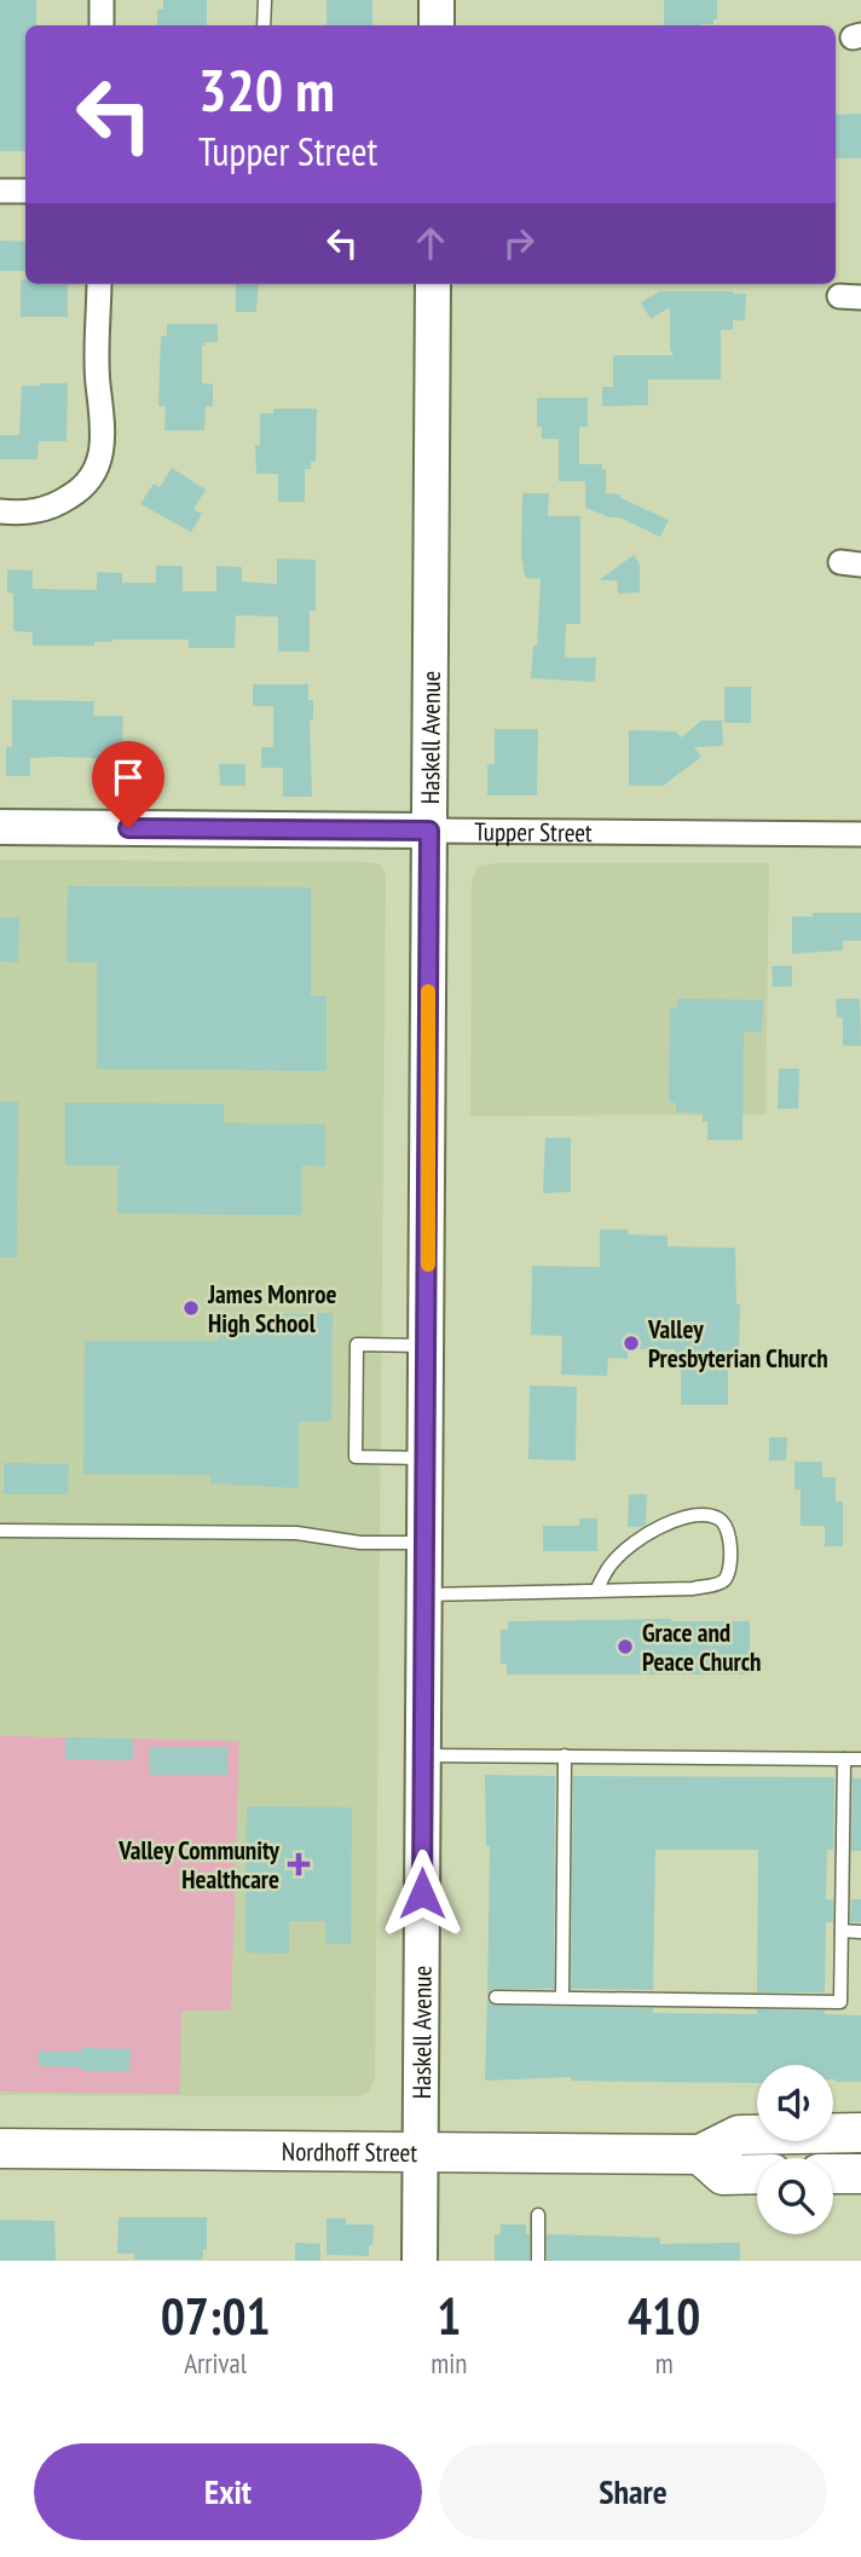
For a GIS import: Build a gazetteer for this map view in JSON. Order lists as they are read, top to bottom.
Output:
{
  "streets": {
    "main road": ["Haskell Avenue", "Tupper Street", "Nordhoff Street"]
  },
  "crossings": [
    ["Haskell Avenue", "Tupper Street"],
    ["Haskell Avenue", "Nordhoff Street"]
  ],
  "places": {
    "other": ["James Monroe High School", "Valley Presbyterian Church", "Grace and Peace Church"],
    "health": ["Valley Community Healthcare"]
  },
  "page": {
    "turn": ["320 m", "Tupper Street"],
    "eta": [
      "07:01",
      "Arrival",
      "1",
      "min",
      "410",
      "m"
    ],
    "buttons": ["Exit", "Share"]
  }
}
